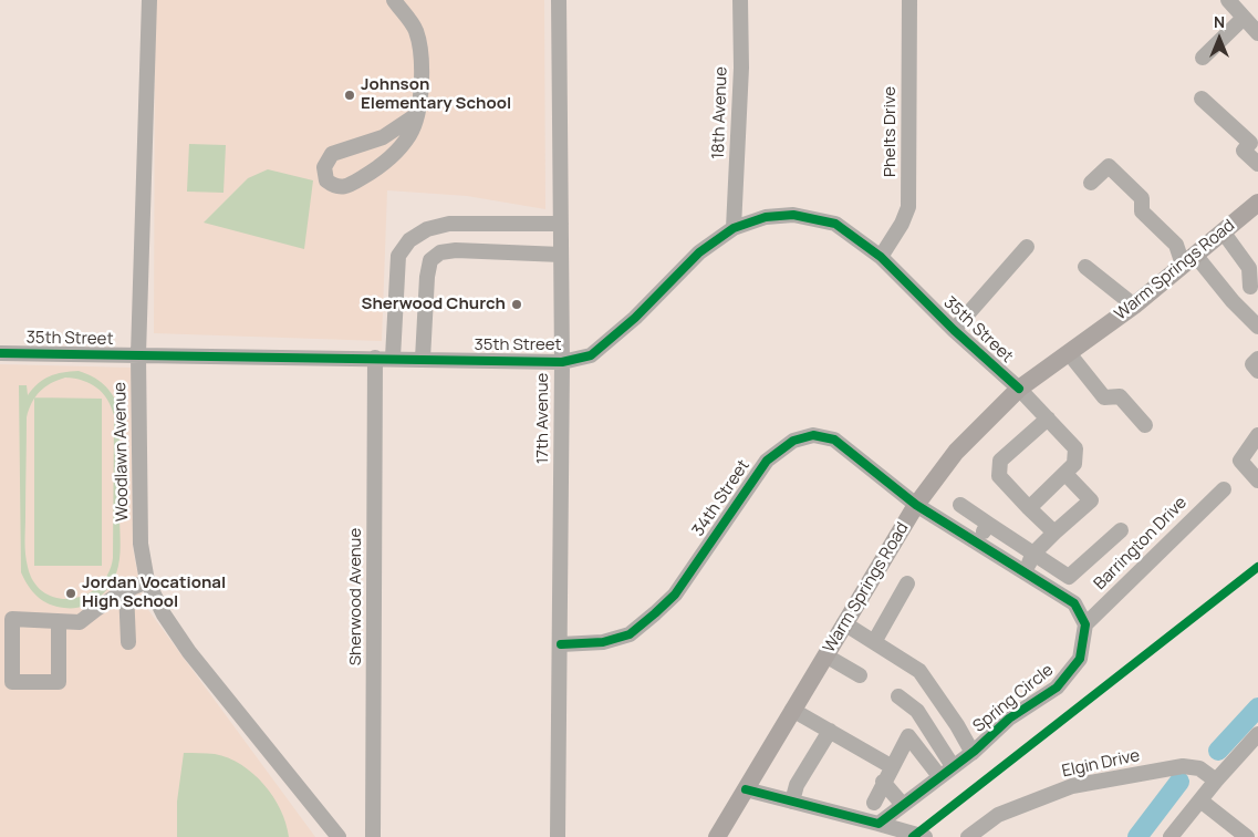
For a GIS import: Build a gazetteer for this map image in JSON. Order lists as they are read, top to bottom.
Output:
{
  "streets": {
    "main road": ["Warm Springs Road"],
    "street": [
      "18th Avenue",
      "Phelts Drive",
      "35th Street",
      "17th Avenue",
      "Woodlawn Avenue",
      "34th Street",
      "Barrington Drive",
      "Sherwood Avenue",
      "Spring Circle",
      "Elgin Drive"
    ]
  },
  "crossings": [
    ["18th Avenue", "35th Street"],
    ["Phelts Drive", "35th Street"],
    ["Warm Springs Road", "35th Street"],
    ["Warm Springs Road", "34th Street"],
    ["35th Street", "17th Avenue"],
    ["35th Street", "Woodlawn Avenue"],
    ["35th Street", "Sherwood Avenue"],
    ["17th Avenue", "34th Street"],
    ["Barrington Drive", "Spring Circle"]
  ],
  "places": ["Johnson Elementary School", "Sherwood Church", "Jordan Vocational High School"],
  "north": "top"
}
